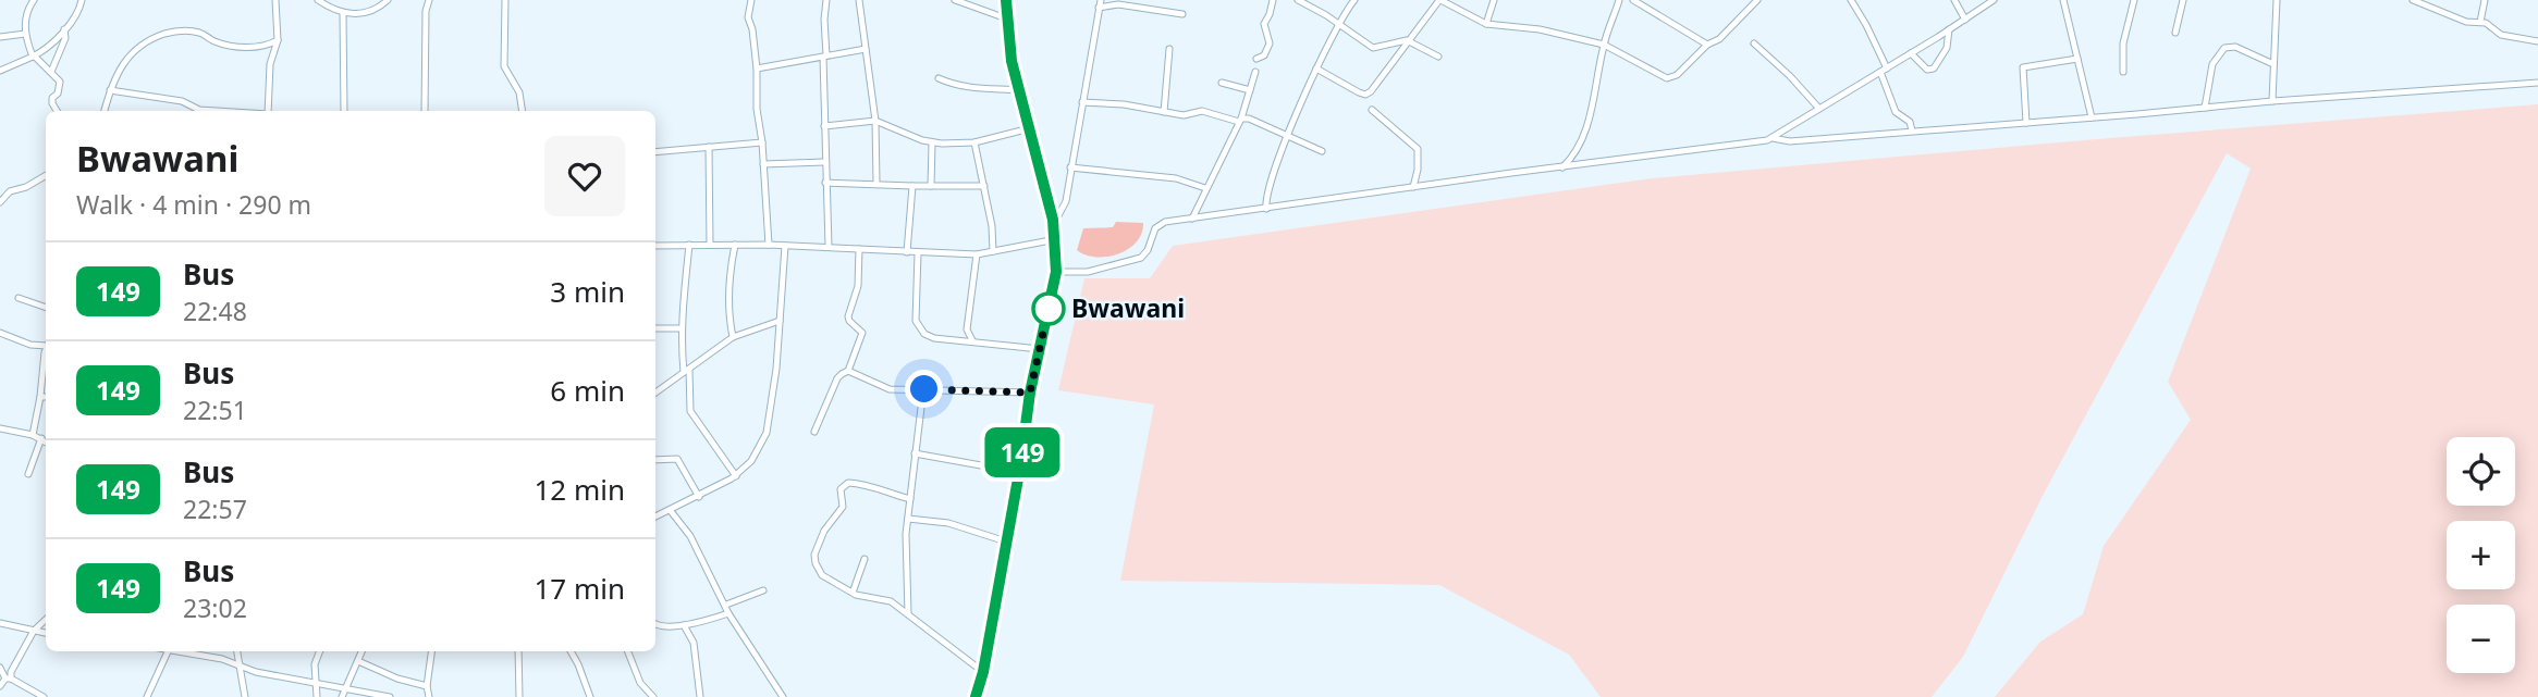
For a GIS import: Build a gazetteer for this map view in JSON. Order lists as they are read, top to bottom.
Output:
{
  "places": ["Bwawani"],
  "lines": ["bus line 149"],
  "page": {
    "on_map": "149",
    "heading": ["Bwawani", "Walk · 4 min · 290 m"],
    "list": [
      {
        "mark": "149",
        "name": "Bus",
        "note": "22:48",
        "value": "3 min"
      },
      {
        "mark": "149",
        "name": "Bus",
        "note": "22:51",
        "value": "6 min"
      },
      {
        "mark": "149",
        "name": "Bus",
        "note": "22:57",
        "value": "12 min"
      },
      {
        "mark": "149",
        "name": "Bus",
        "note": "23:02",
        "value": "17 min"
      }
    ],
    "map_buttons": ["+", "−"]
  }
}
